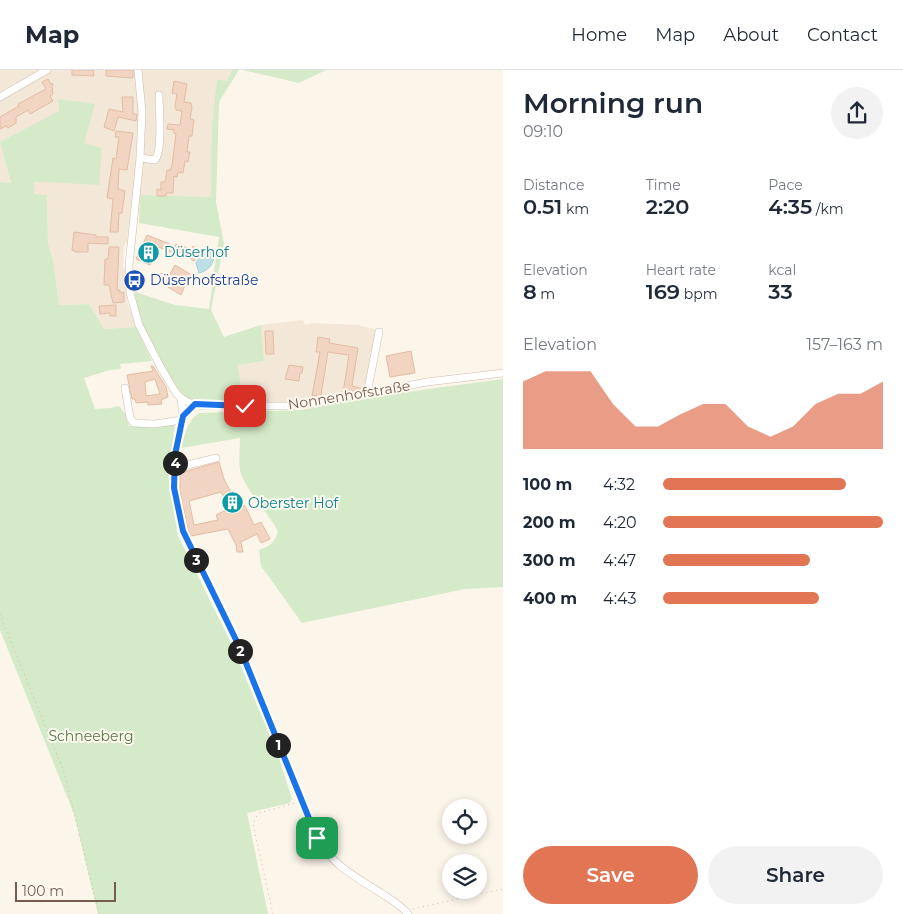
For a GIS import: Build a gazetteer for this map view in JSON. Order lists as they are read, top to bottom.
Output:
{
  "streets": {
    "street": ["Nonnenhofstraße"]
  },
  "parks": ["Schneeberg"],
  "places": {
    "building": ["Düserhof", "Oberster Hof"],
    "bus stop": ["Düserhofstraße"]
  },
  "scale_bar": "100 m",
  "page": {
    "header": "Map",
    "nav": [
      "Home",
      "Map",
      "About",
      "Contact"
    ],
    "heading": ["Morning run", "09:10"],
    "stats": [
      ["Distance", "0.51 km"],
      ["Time", "2:20"],
      ["Pace", "4:35 /km"],
      ["Elevation", "8 m"],
      ["Heart rate", "169 bpm"],
      ["kcal", "33"]
    ],
    "chart": ["Elevation", "157–163 m"],
    "pins": [
      "4",
      "3",
      "2",
      "1"
    ],
    "list": [
      {
        "name": "100 m",
        "note": "4:32"
      },
      {
        "name": "200 m",
        "note": "4:20"
      },
      {
        "name": "300 m",
        "note": "4:47"
      },
      {
        "name": "400 m",
        "note": "4:43"
      }
    ],
    "buttons": ["Save", "Share"],
    "scale": "100 m"
  }
}
